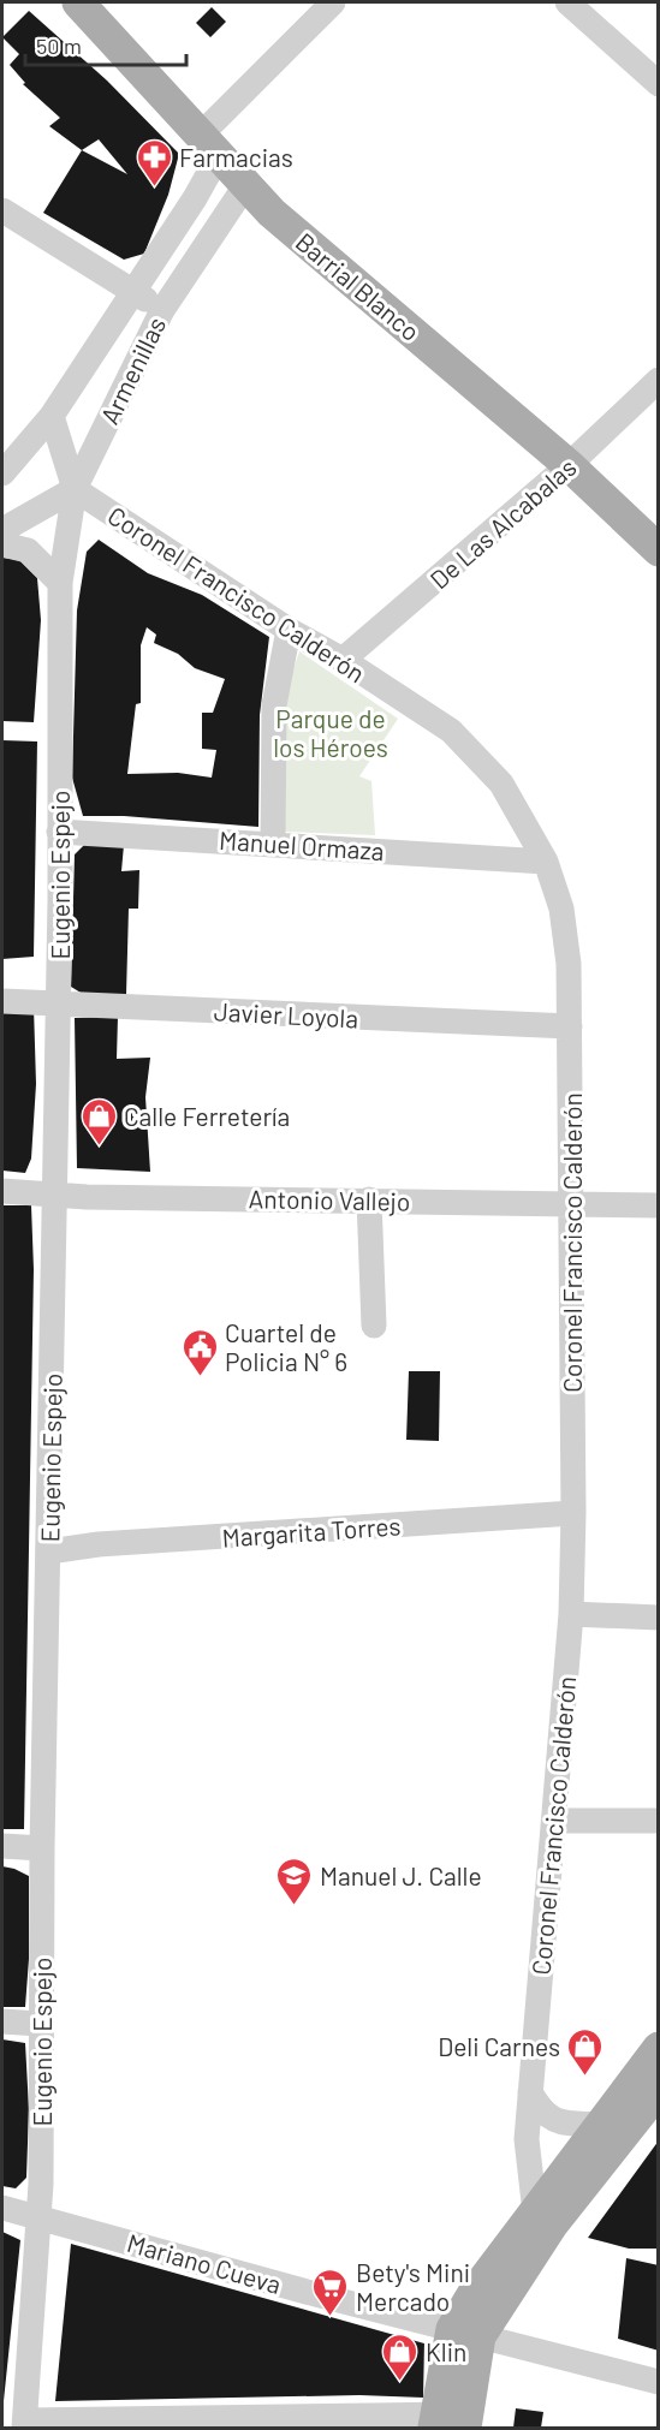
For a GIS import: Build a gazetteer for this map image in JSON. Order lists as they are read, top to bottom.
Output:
{
  "streets": {
    "main road": ["Barrial Blanco"],
    "street": [
      "Armenillas",
      "De Las Alcabalas",
      "Coronel Francisco Calderón",
      "Manuel Ormaza",
      "Eugenio Espejo",
      "Javier Loyola",
      "Antonio Vallejo",
      "Margarita Torres",
      "Mariano Cueva"
    ]
  },
  "crossings": [
    ["Barrial Blanco", "Armenillas"],
    ["Barrial Blanco", "De Las Alcabalas"],
    ["Armenillas", "Coronel Francisco Calderón"],
    ["Armenillas", "Eugenio Espejo"],
    ["De Las Alcabalas", "Coronel Francisco Calderón"],
    ["Coronel Francisco Calderón", "Manuel Ormaza"],
    ["Coronel Francisco Calderón", "Eugenio Espejo"],
    ["Coronel Francisco Calderón", "Javier Loyola"],
    ["Coronel Francisco Calderón", "Antonio Vallejo"],
    ["Coronel Francisco Calderón", "Margarita Torres"],
    ["Manuel Ormaza", "Eugenio Espejo"],
    ["Eugenio Espejo", "Javier Loyola"],
    ["Eugenio Espejo", "Antonio Vallejo"],
    ["Eugenio Espejo", "Margarita Torres"],
    ["Eugenio Espejo", "Mariano Cueva"]
  ],
  "parks": ["Parque de los Héroes"],
  "places": {
    "pharmacy": ["Farmacias"],
    "shop": ["Calle Ferretería", "Deli Carnes", "Klin"],
    "public building": ["Cuartel de Policia N° 6"],
    "school or university": ["Manuel J. Calle"],
    "supermarket": ["Bety's Mini Mercado"]
  },
  "scale_bar": "50 m"
}
